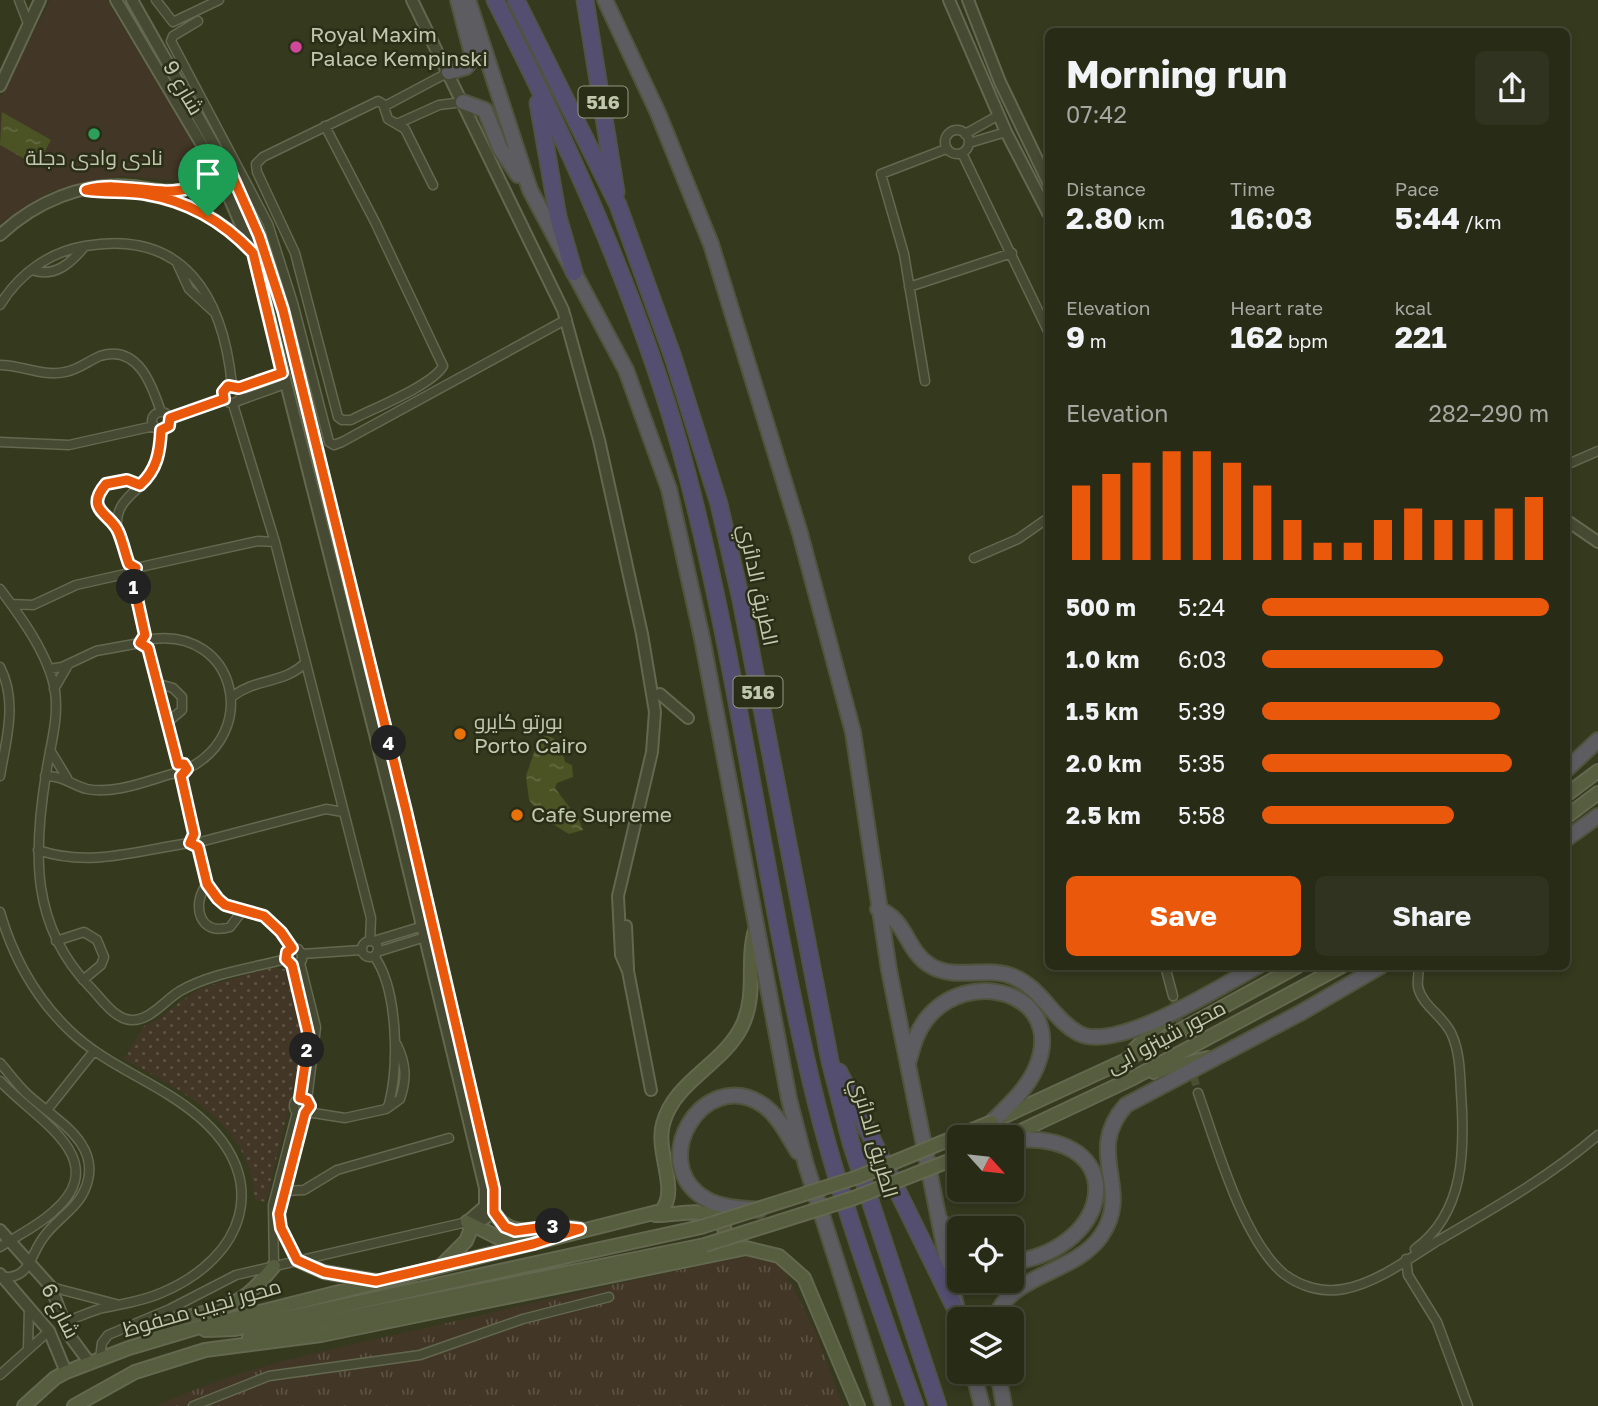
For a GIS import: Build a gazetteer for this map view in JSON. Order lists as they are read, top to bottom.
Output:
{
  "streets": {
    "highway": ["516", "الطريق الدائري"],
    "main road": ["محور شينزو ابى", "محور نجيب محفوظ"],
    "street": ["شارع 9", "شارع 6"]
  },
  "crossings": [
    ["516", "الطريق الدائري"],
    ["محور شينزو ابى", "محور نجيب محفوظ"],
    ["محور نجيب محفوظ", "شارع 6"]
  ],
  "places": [
    "Royal Maxim Palace Kempinski",
    "نادى وادى دجلة",
    "بورتو كايرو Porto Cairo",
    "Cafe Supreme"
  ],
  "north": "bottom right",
  "page": {
    "heading": ["Morning run", "07:42"],
    "stats": [
      ["Distance", "2.80 km"],
      ["Time", "16:03"],
      ["Pace", "5:44 /km"],
      ["Elevation", "9 m"],
      ["Heart rate", "162 bpm"],
      ["kcal", "221"]
    ],
    "chart": ["Elevation", "282–290 m"],
    "pins": [
      "1",
      "4",
      "2",
      "3"
    ],
    "list": [
      {
        "name": "500 m",
        "note": "5:24"
      },
      {
        "name": "1.0 km",
        "note": "6:03"
      },
      {
        "name": "1.5 km",
        "note": "5:39"
      },
      {
        "name": "2.0 km",
        "note": "5:35"
      },
      {
        "name": "2.5 km",
        "note": "5:58"
      }
    ],
    "buttons": ["Save", "Share"]
  }
}
